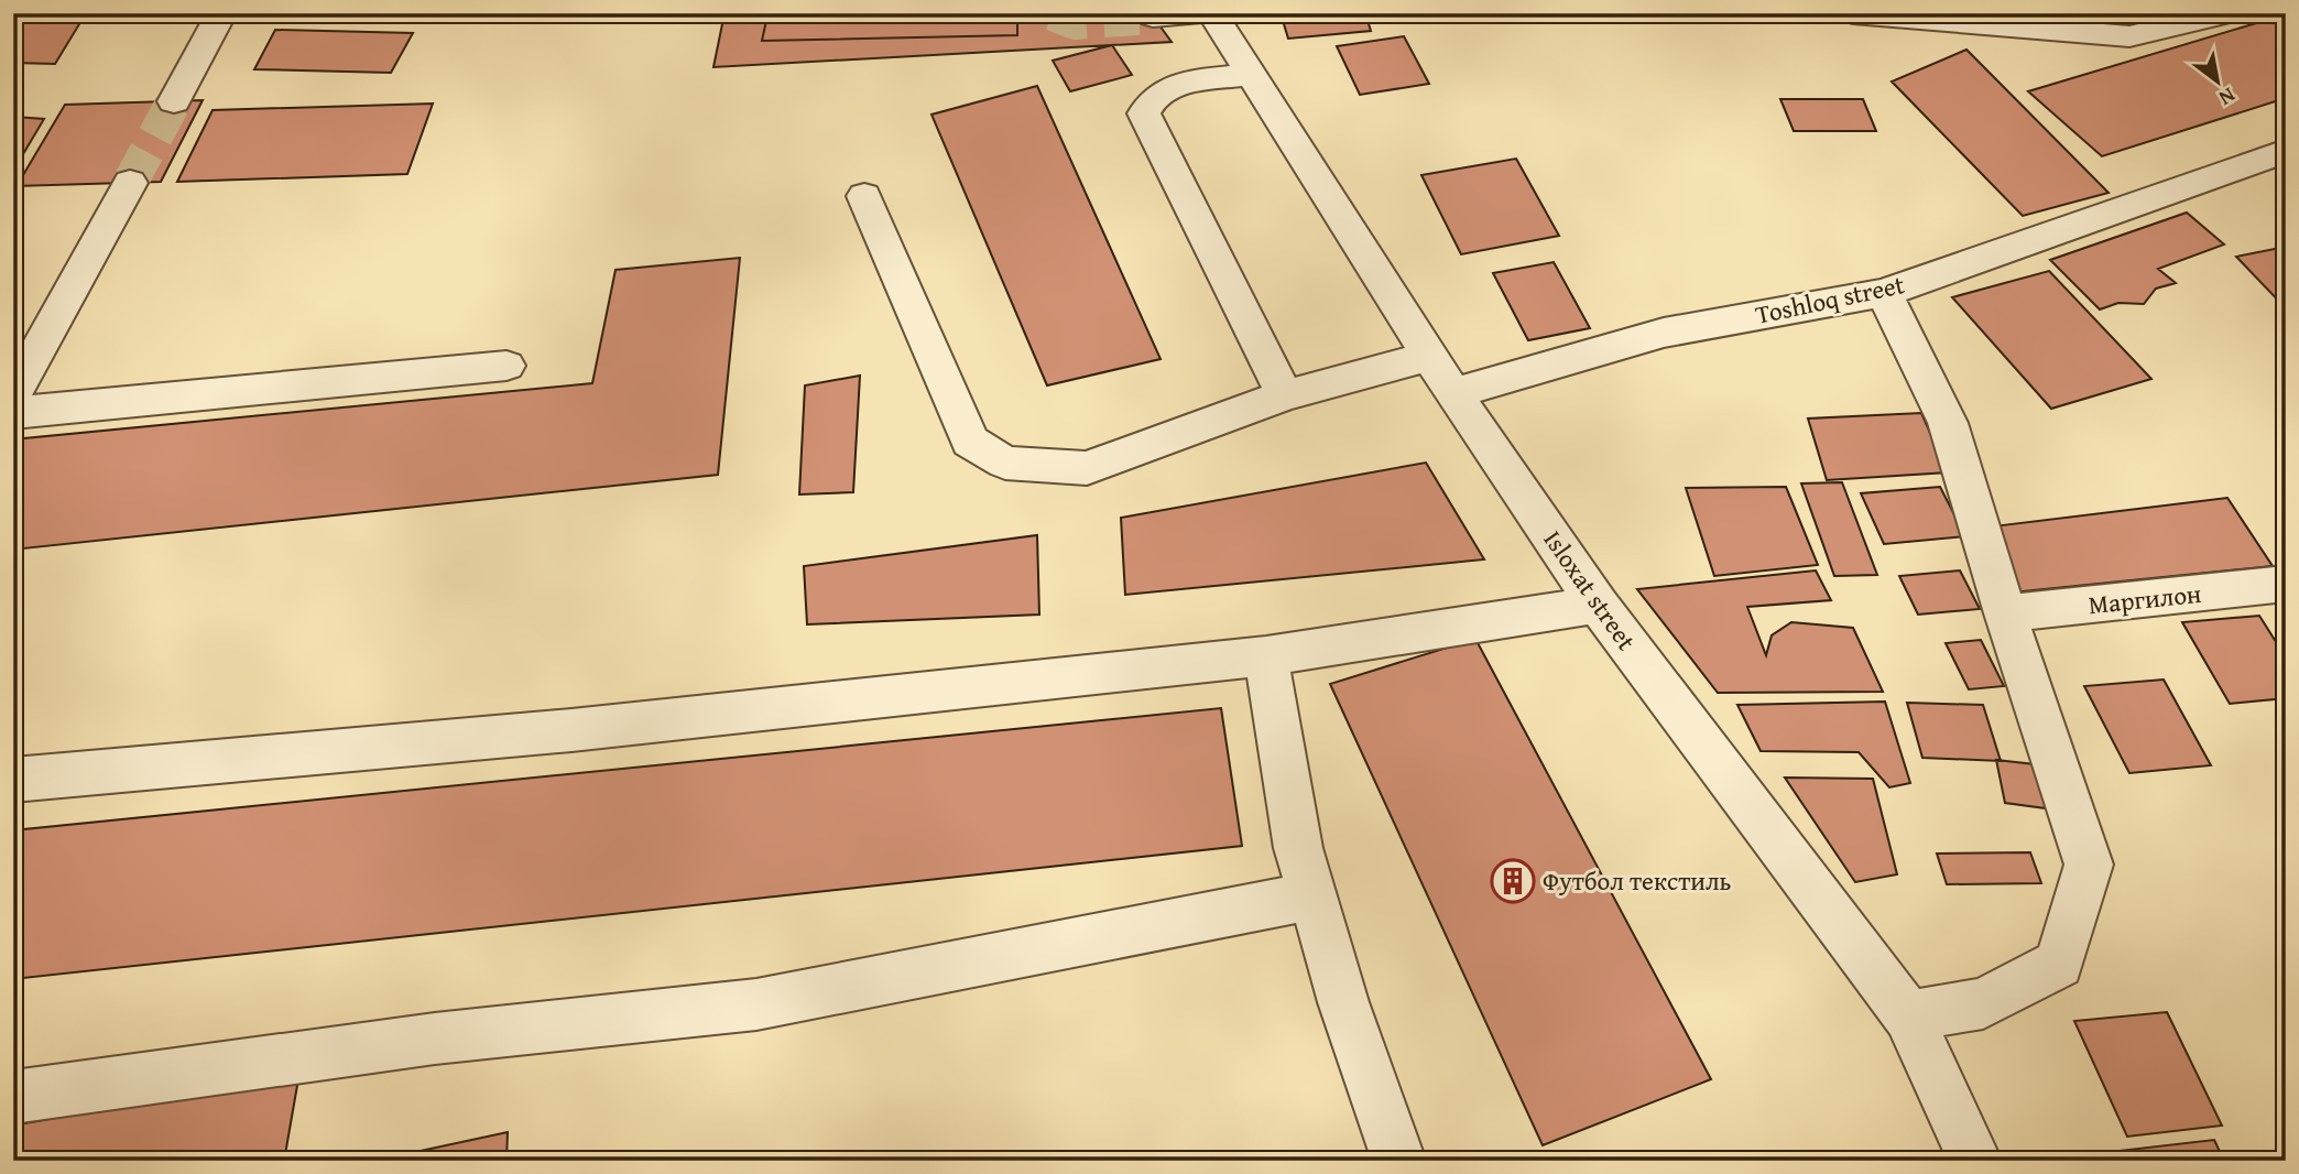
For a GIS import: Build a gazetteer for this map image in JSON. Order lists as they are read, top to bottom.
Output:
{
  "streets": {
    "street": ["Toshloq street", "Isloxat street", "Маргилон"]
  },
  "crossings": [
    ["Toshloq street", "Isloxat street"]
  ],
  "places": {
    "building": ["Футбол текстиль"]
  },
  "north": "bottom right"
}
